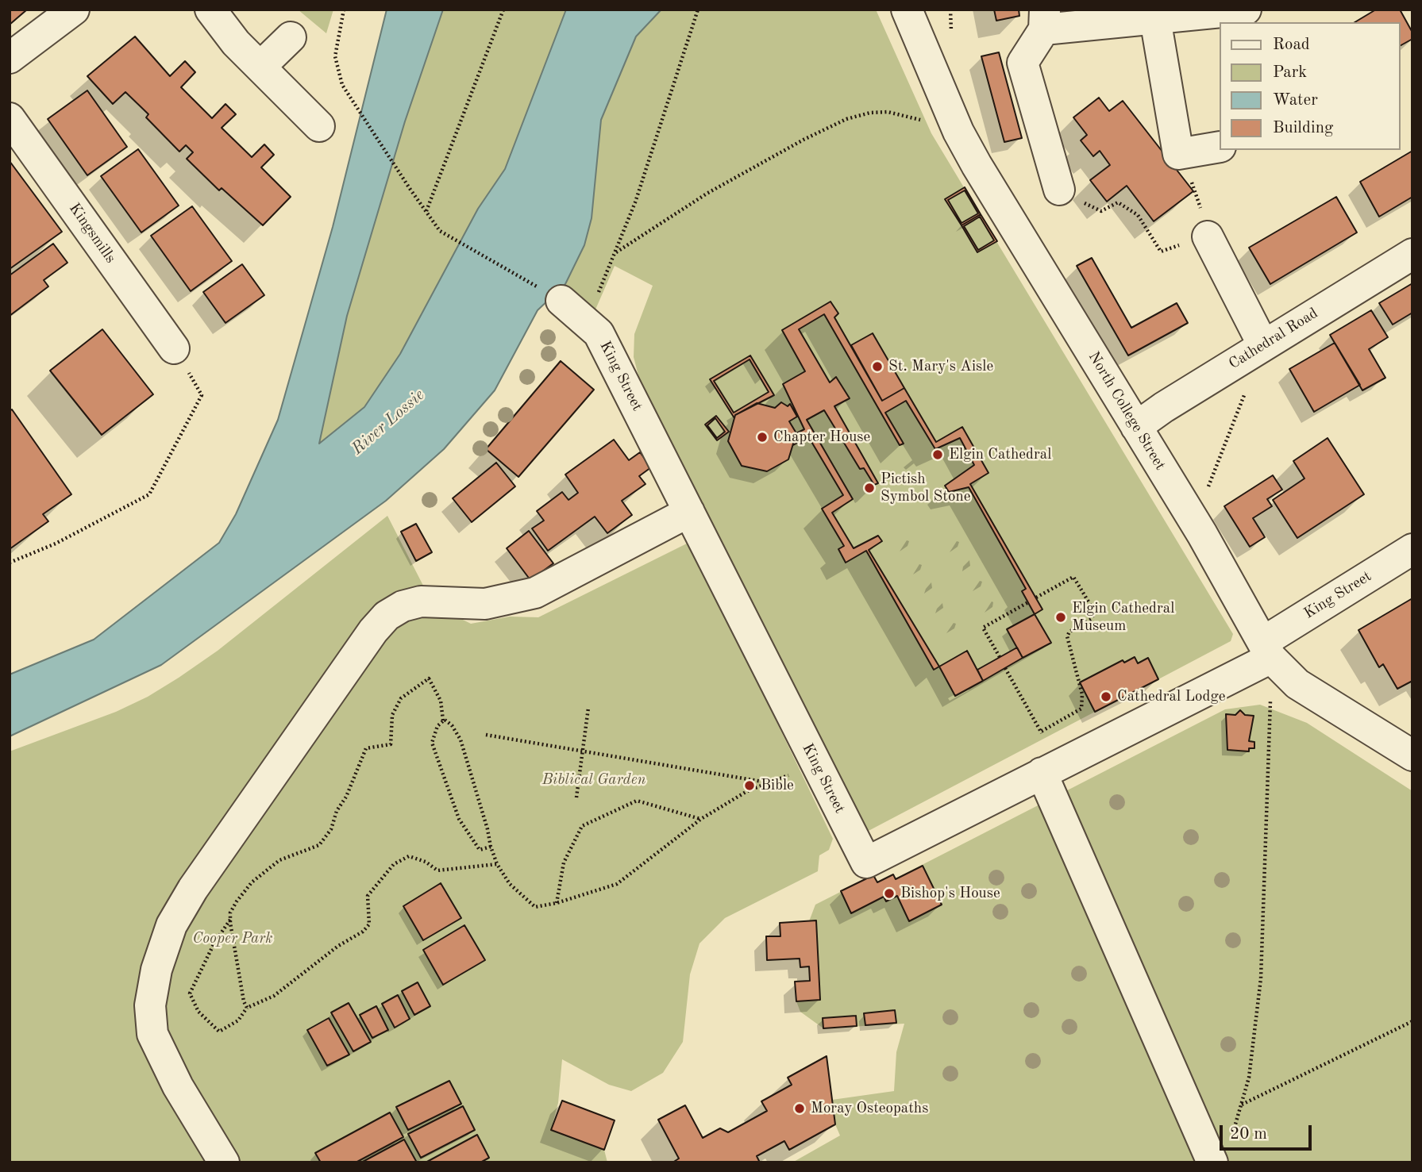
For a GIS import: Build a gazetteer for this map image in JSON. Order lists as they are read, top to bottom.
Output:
{
  "streets": {
    "street": [
      "Kingsmills",
      "Cathedral Road",
      "King Street",
      "North College Street"
    ]
  },
  "crossings": [
    ["Cathedral Road", "North College Street"],
    ["King Street", "North College Street"]
  ],
  "water": ["River Lossie"],
  "parks": ["Biblical Garden", "Cooper Park"],
  "places": [
    "St. Mary's Aisle",
    "Chapter House",
    "Elgin Cathedral",
    "Pictish Symbol Stone",
    "Elgin Cathedral Museum",
    "Cathedral Lodge",
    "Bible",
    "Bishop's House",
    "Moray Osteopaths"
  ],
  "legend": [
    "Road",
    "Park",
    "Water",
    "Building"
  ],
  "scale_bar": "20 m"
}
